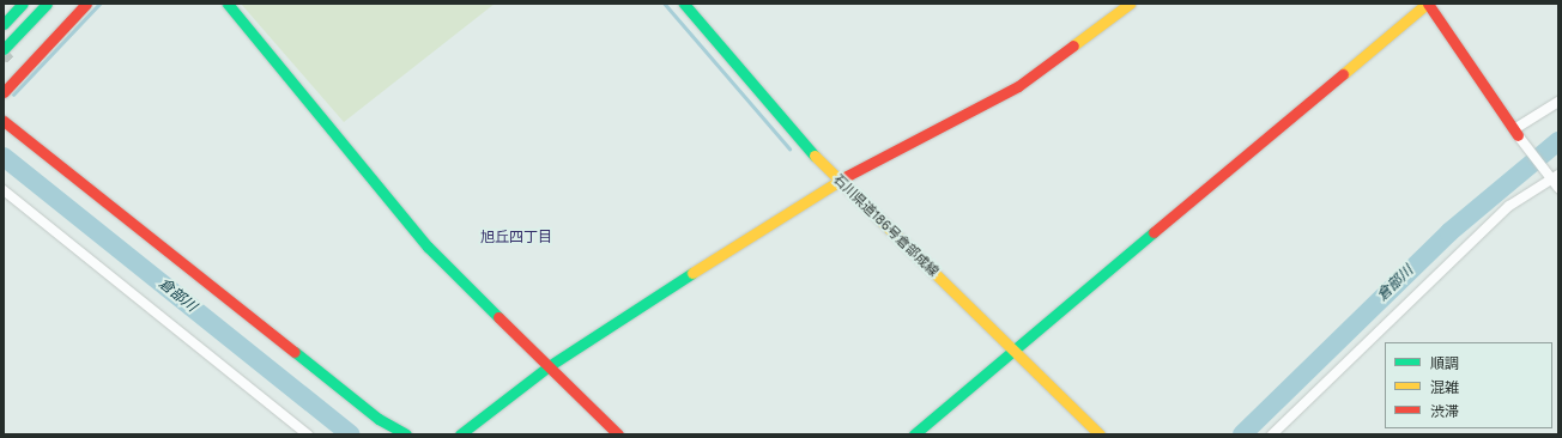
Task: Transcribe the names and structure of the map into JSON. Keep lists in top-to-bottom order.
{
  "streets": {
    "main road": ["石川県道186号倉部成線"]
  },
  "districts": ["旭丘四丁目"],
  "water": ["倉部川"],
  "legend": ["順調", "混雑", "渋滞"]
}
